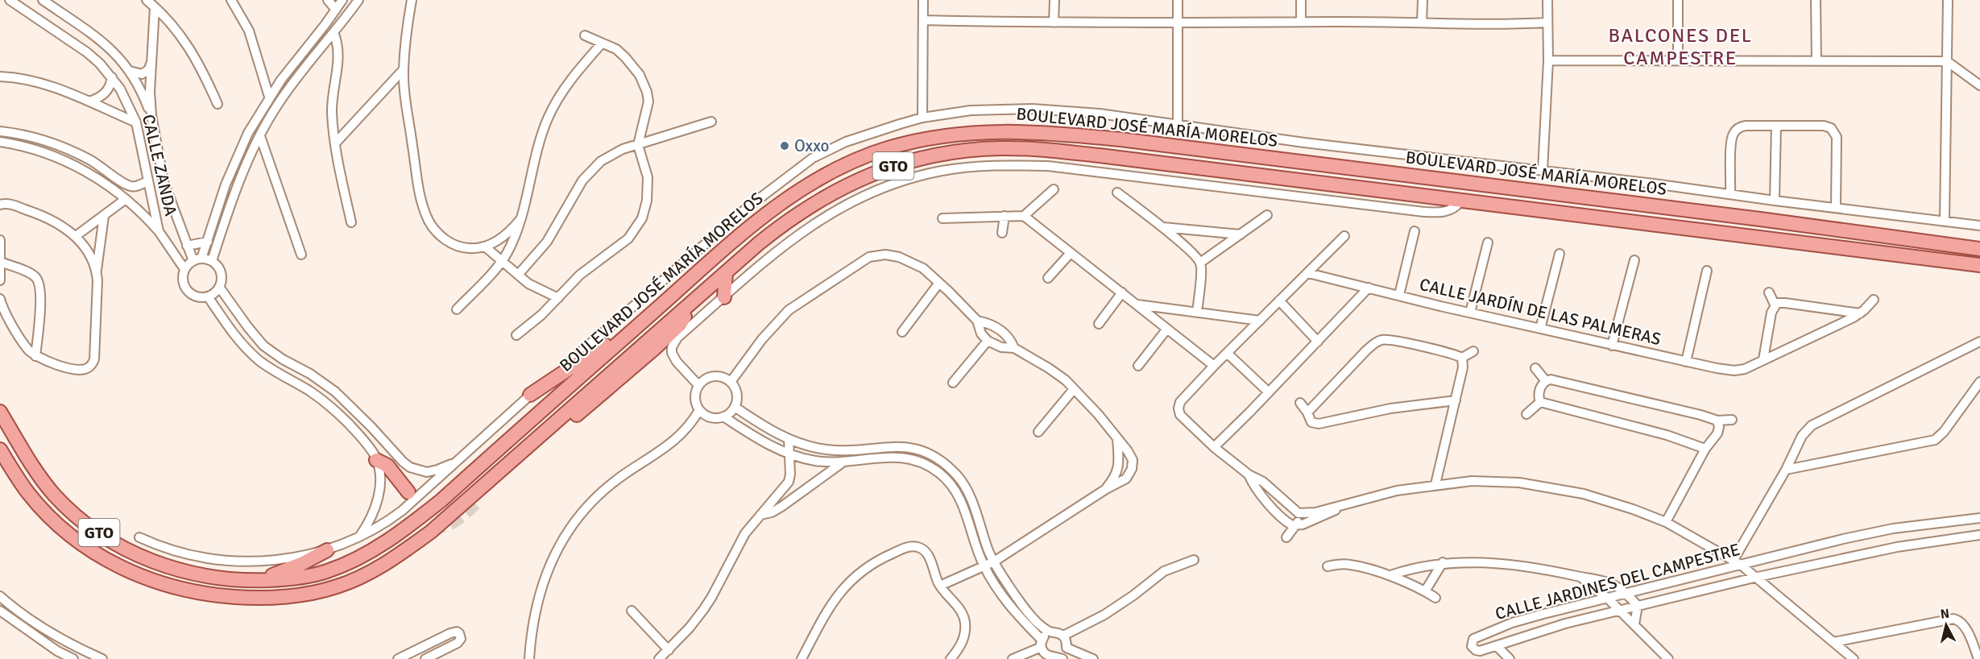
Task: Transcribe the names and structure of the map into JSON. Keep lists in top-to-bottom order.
{
  "streets": {
    "main road": ["BOULEVARD JOSÉ MARÍA MORELOS", "GTO"],
    "street": ["CALLE ZANDA", "CALLE JARDÍN DE LAS PALMERAS", "CALLE JARDINES DEL CAMPESTRE"]
  },
  "districts": ["BALCONES DEL CAMPESTRE"],
  "places": ["Oxxo"],
  "north": "top"
}
